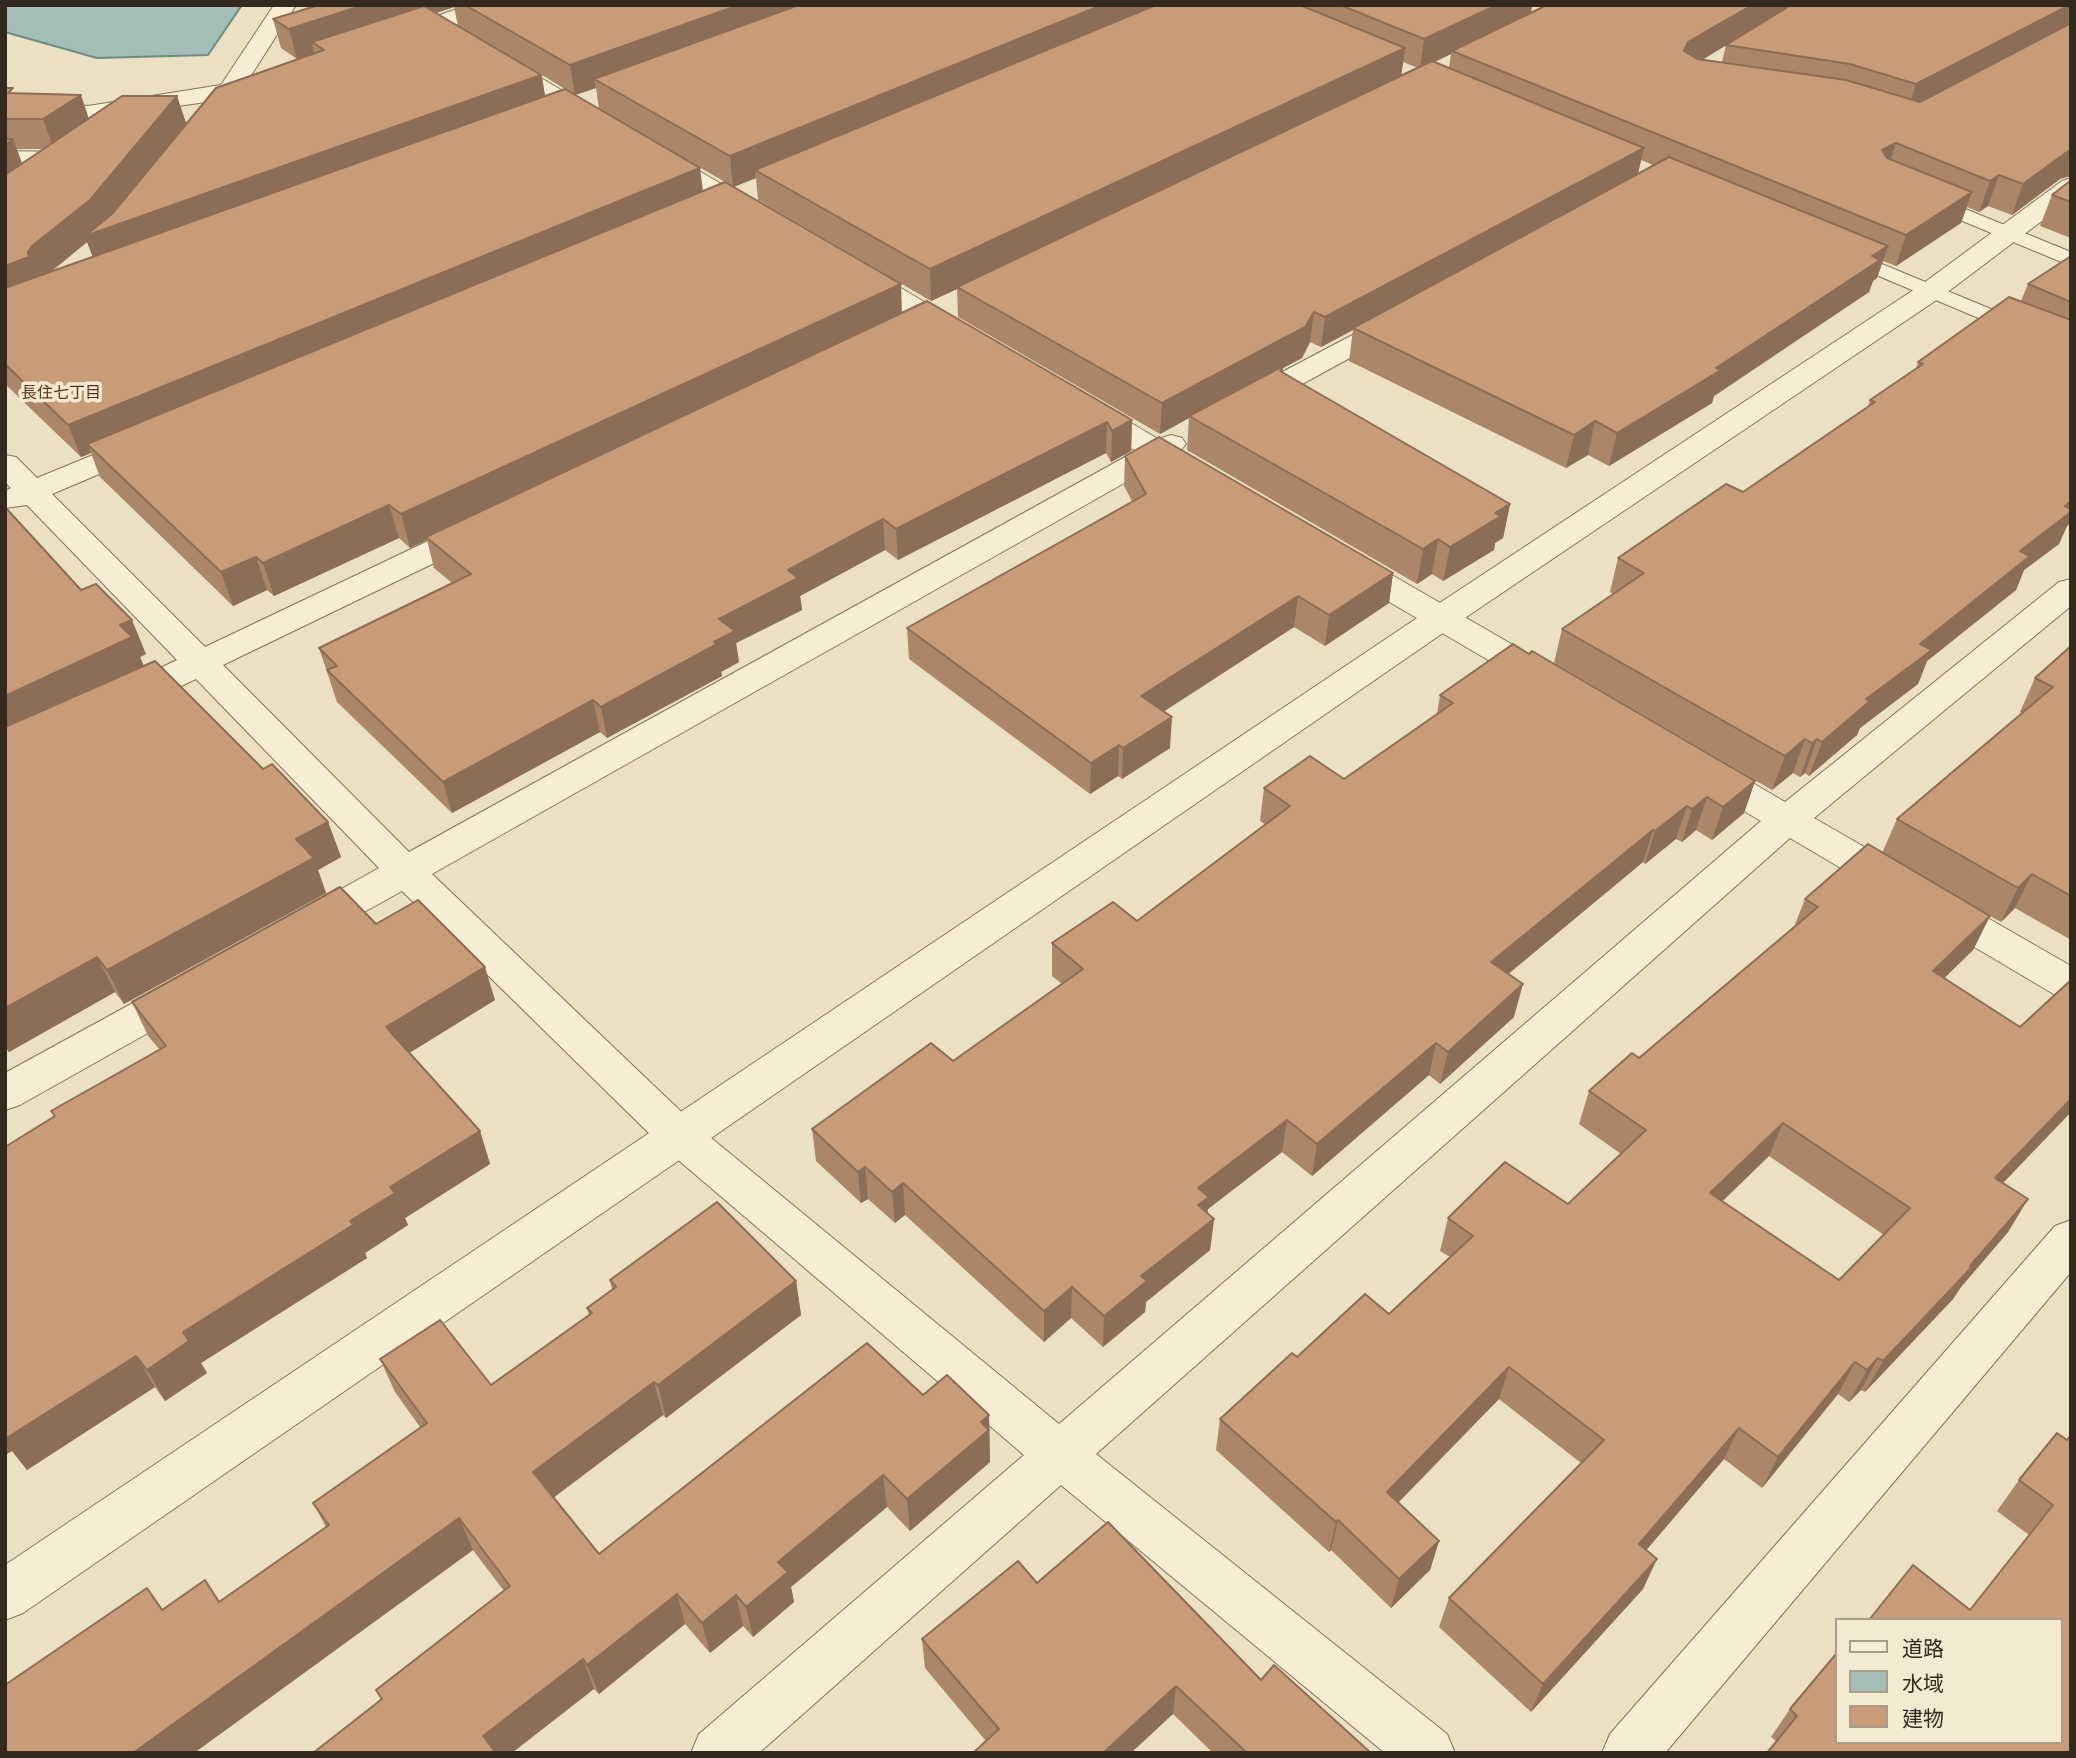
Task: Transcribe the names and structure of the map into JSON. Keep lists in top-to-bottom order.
{
  "districts": ["長住七丁目"],
  "legend": ["道路", "水域", "建物"]
}
